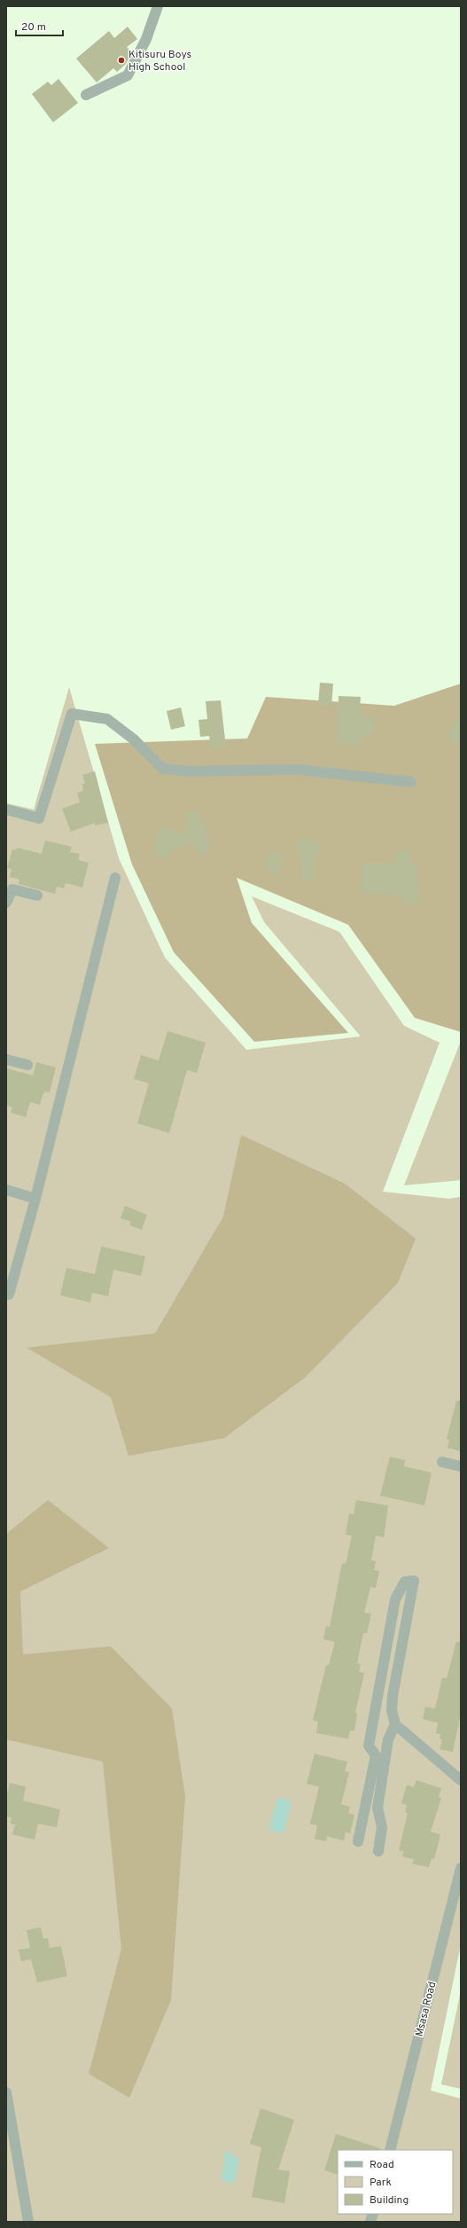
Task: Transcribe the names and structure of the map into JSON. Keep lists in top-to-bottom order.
{
  "streets": {
    "street": ["Msasa Road"]
  },
  "places": ["Kitisuru Boys High School"],
  "legend": ["Road", "Park", "Building"],
  "scale_bar": "20 m"
}
